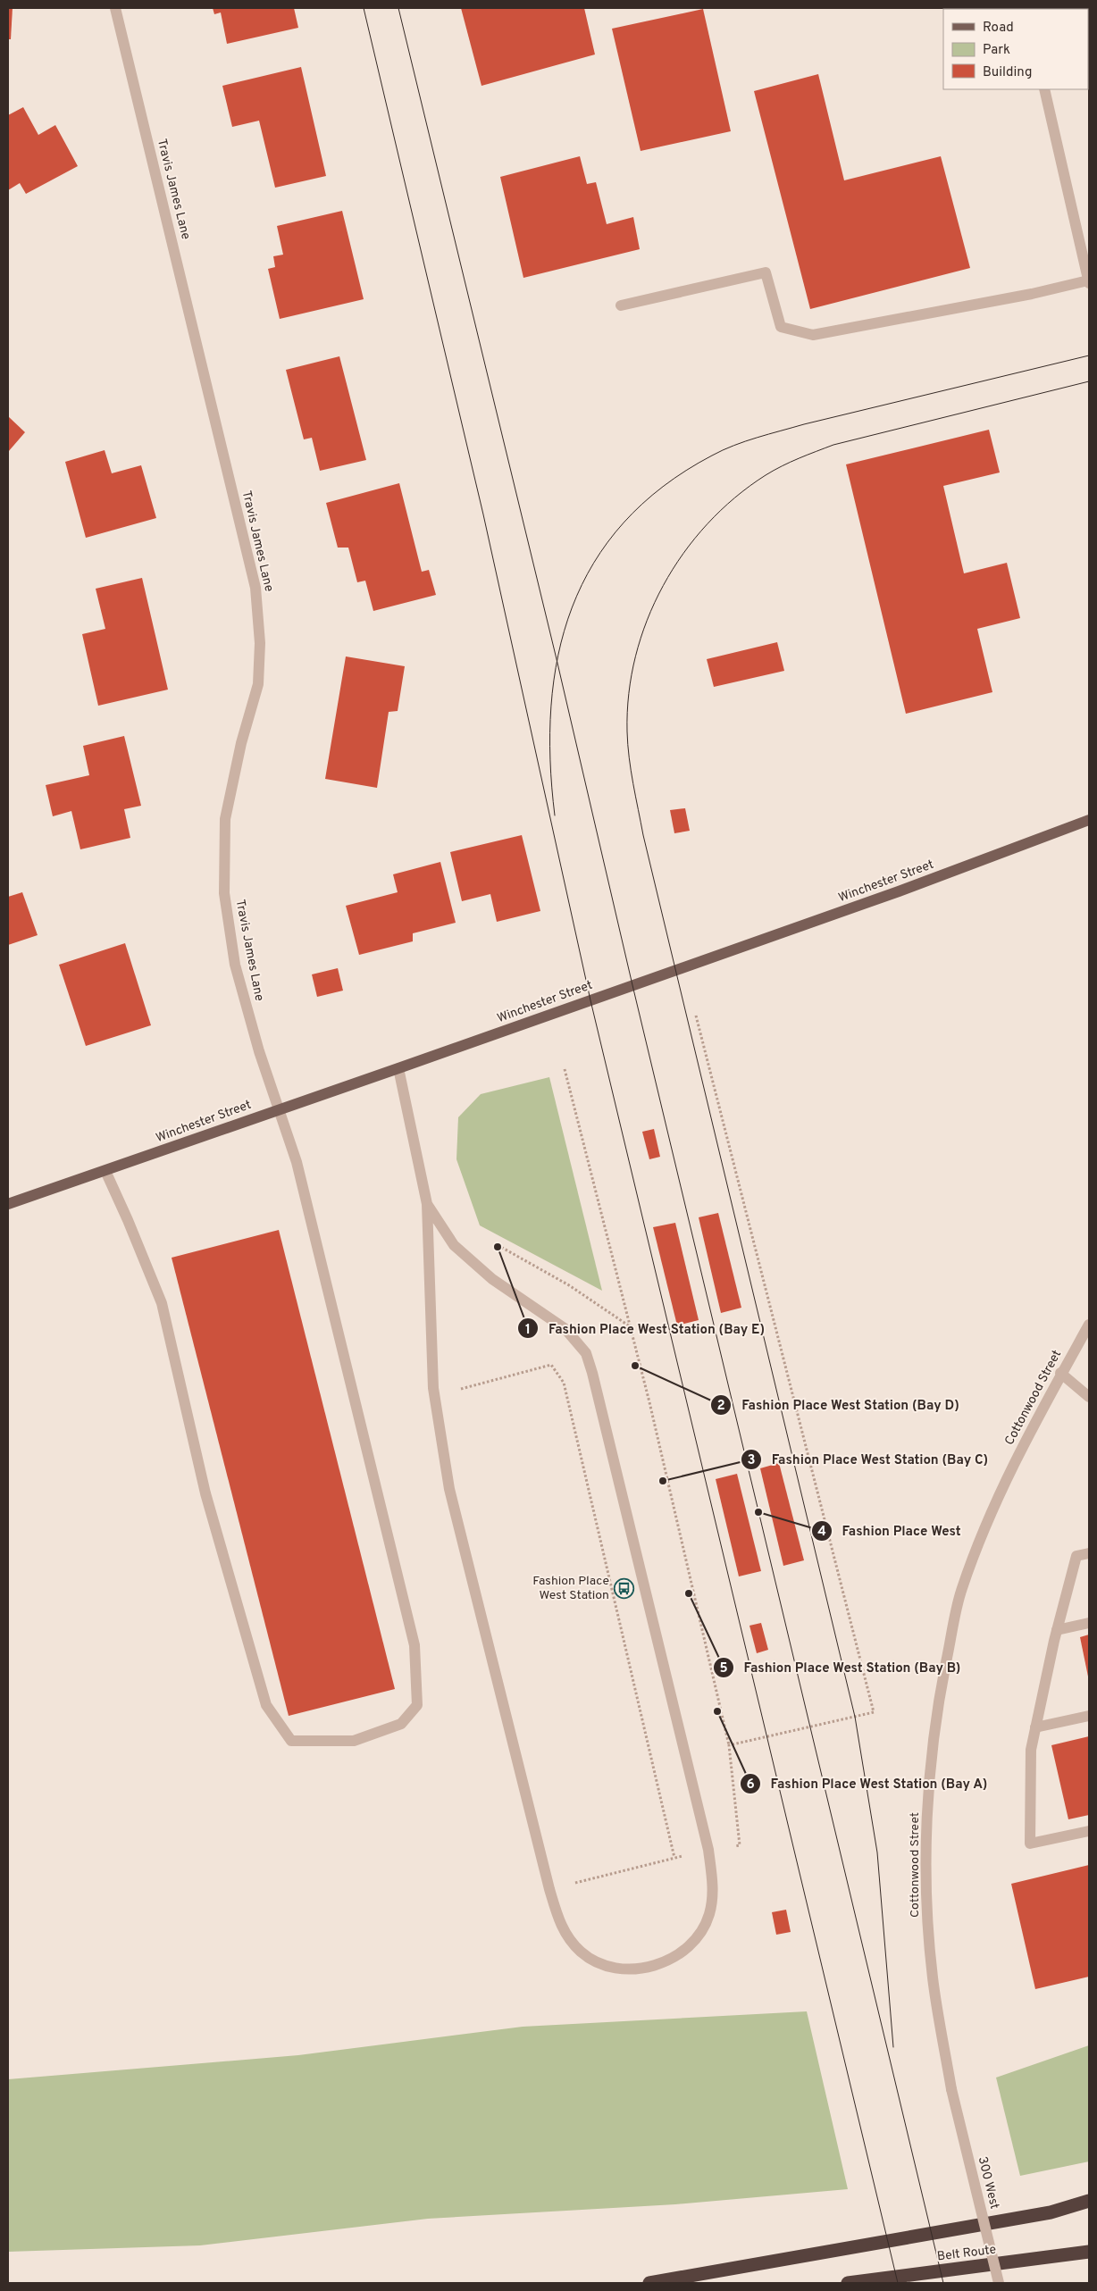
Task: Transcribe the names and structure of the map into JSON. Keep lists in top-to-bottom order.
{
  "streets": {
    "highway": ["Belt Route"],
    "main road": ["Winchester Street"],
    "street": ["Travis James Lane", "Cottonwood Street", "300 West"]
  },
  "crossings": [
    ["Travis James Lane", "Winchester Street"],
    ["Cottonwood Street", "300 West"]
  ],
  "places": {
    "other": [
      "Fashion Place West Station (Bay E)",
      "Fashion Place West Station (Bay D)",
      "Fashion Place West Station (Bay C)",
      "Fashion Place West",
      "Fashion Place West Station (Bay B)",
      "Fashion Place West Station (Bay A)"
    ],
    "bus stop": ["Fashion Place West Station"]
  },
  "legend": ["Road", "Park", "Building"]
}
